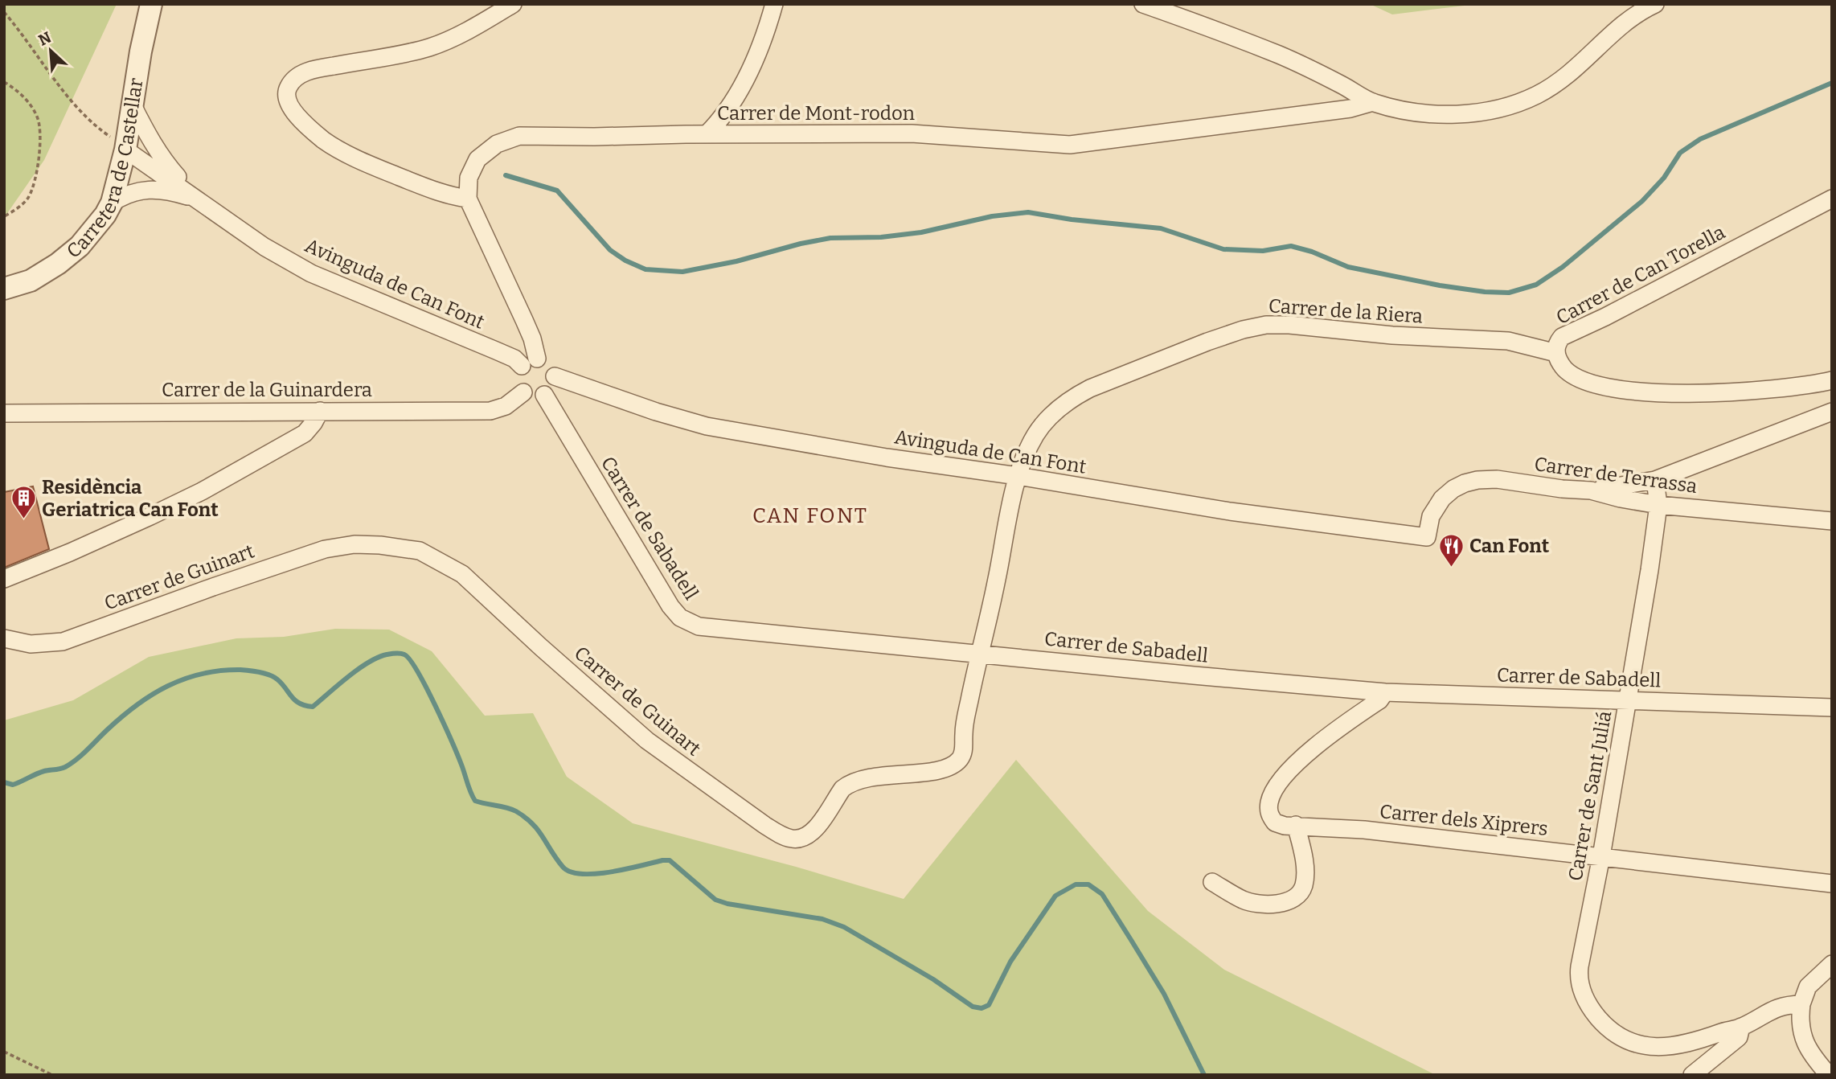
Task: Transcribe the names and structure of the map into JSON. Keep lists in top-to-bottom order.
{
  "streets": {
    "street": [
      "Carrer de Mont-rodon",
      "Carretera de Castellar",
      "Carrer de Can Torella",
      "Avinguda de Can Font",
      "Carrer de la Riera",
      "Carrer de la Guinardera",
      "Carrer de Terrassa",
      "Carrer de Sabadell",
      "Carrer de Guinart",
      "Carrer de Sant Juliá",
      "Carrer dels Xiprers"
    ]
  },
  "crossings": [
    ["Carretera de Castellar", "Avinguda de Can Font"],
    ["Carrer de Can Torella", "Carrer de la Riera"],
    ["Avinguda de Can Font", "Carrer de la Riera"],
    ["Avinguda de Can Font", "Carrer de la Guinardera"],
    ["Avinguda de Can Font", "Carrer de Terrassa"],
    ["Avinguda de Can Font", "Carrer de Sabadell"],
    ["Avinguda de Can Font", "Carrer de Guinart"],
    ["Carrer de la Riera", "Carrer de Guinart"],
    ["Carrer de la Guinardera", "Carrer de Sabadell"],
    ["Carrer de Terrassa", "Carrer de Sant Juliá"],
    ["Carrer de Sabadell", "Carrer de Guinart"],
    ["Carrer de Sabadell", "Carrer de Sant Juliá"],
    ["Carrer de Sabadell", "Carrer dels Xiprers"],
    ["Carrer de Sant Juliá", "Carrer dels Xiprers"]
  ],
  "districts": ["CAN FONT"],
  "places": {
    "building": ["Residència Geriatrica Can Font"],
    "restaurant": ["Can Font"]
  },
  "north": "top left"
}
